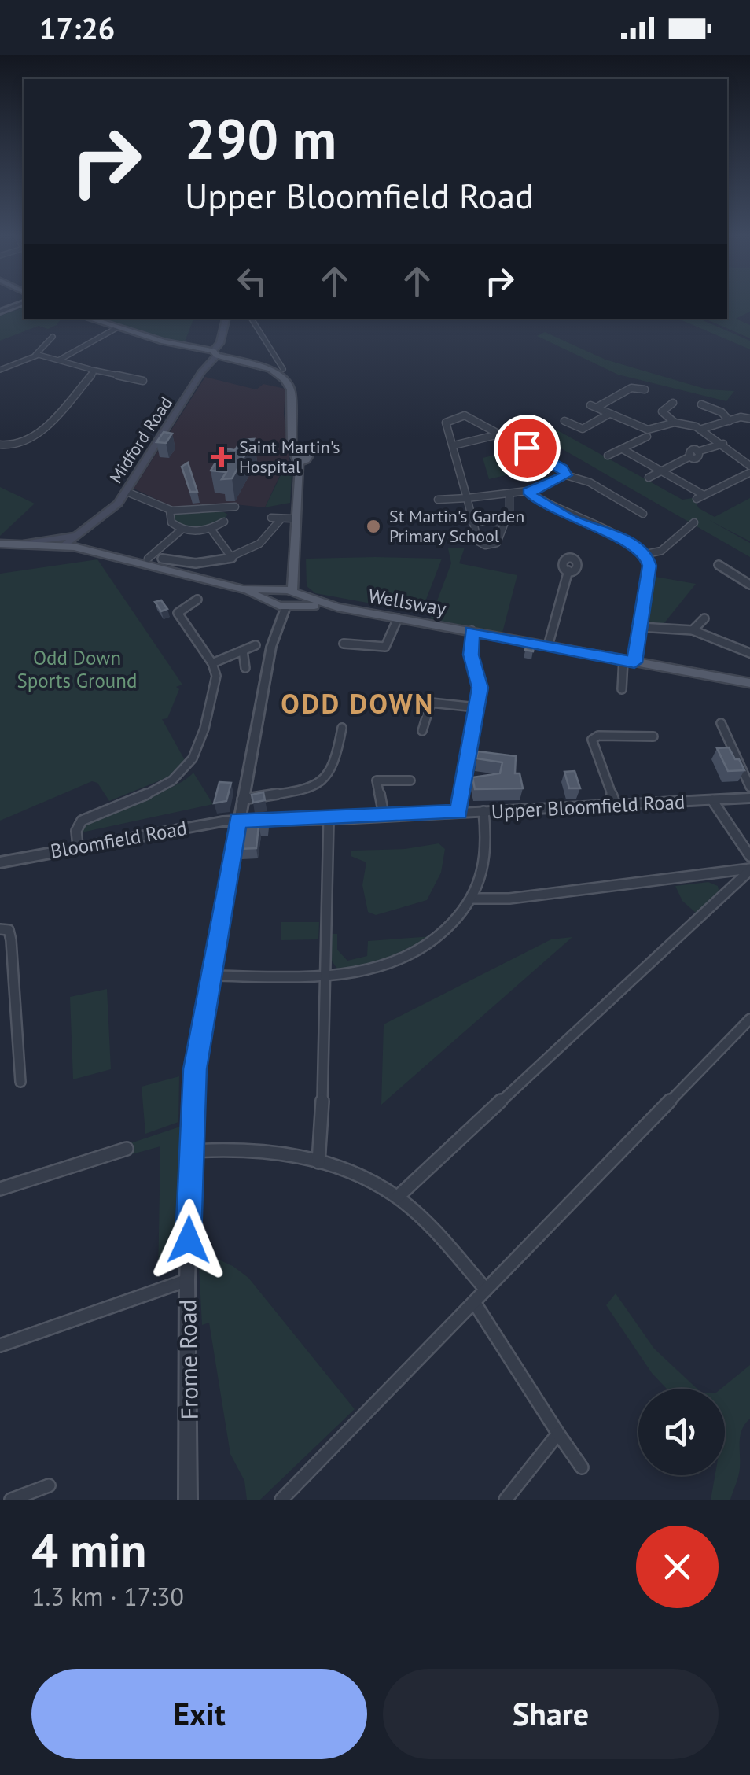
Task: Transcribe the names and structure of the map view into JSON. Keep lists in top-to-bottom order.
{
  "streets": {
    "main road": ["Midford Road", "Wellsway"],
    "street": ["Upper Bloomfield Road", "Bloomfield Road", "Frome Road"]
  },
  "crossings": [
    ["Midford Road", "Wellsway"],
    ["Wellsway", "Frome Road"],
    ["Upper Bloomfield Road", "Bloomfield Road"],
    ["Upper Bloomfield Road", "Frome Road"],
    ["Bloomfield Road", "Frome Road"]
  ],
  "districts": ["ODD DOWN"],
  "parks": ["Odd Down Sports Ground"],
  "places": {
    "health": ["Saint Martin's Hospital"],
    "other": ["St Martin's Garden Primary School"]
  },
  "page": {
    "status": "17:26",
    "turn": ["290 m", "Upper Bloomfield Road"],
    "heading": ["4 min", "1.3 km · 17:30"],
    "buttons": ["Exit", "Share"]
  }
}
